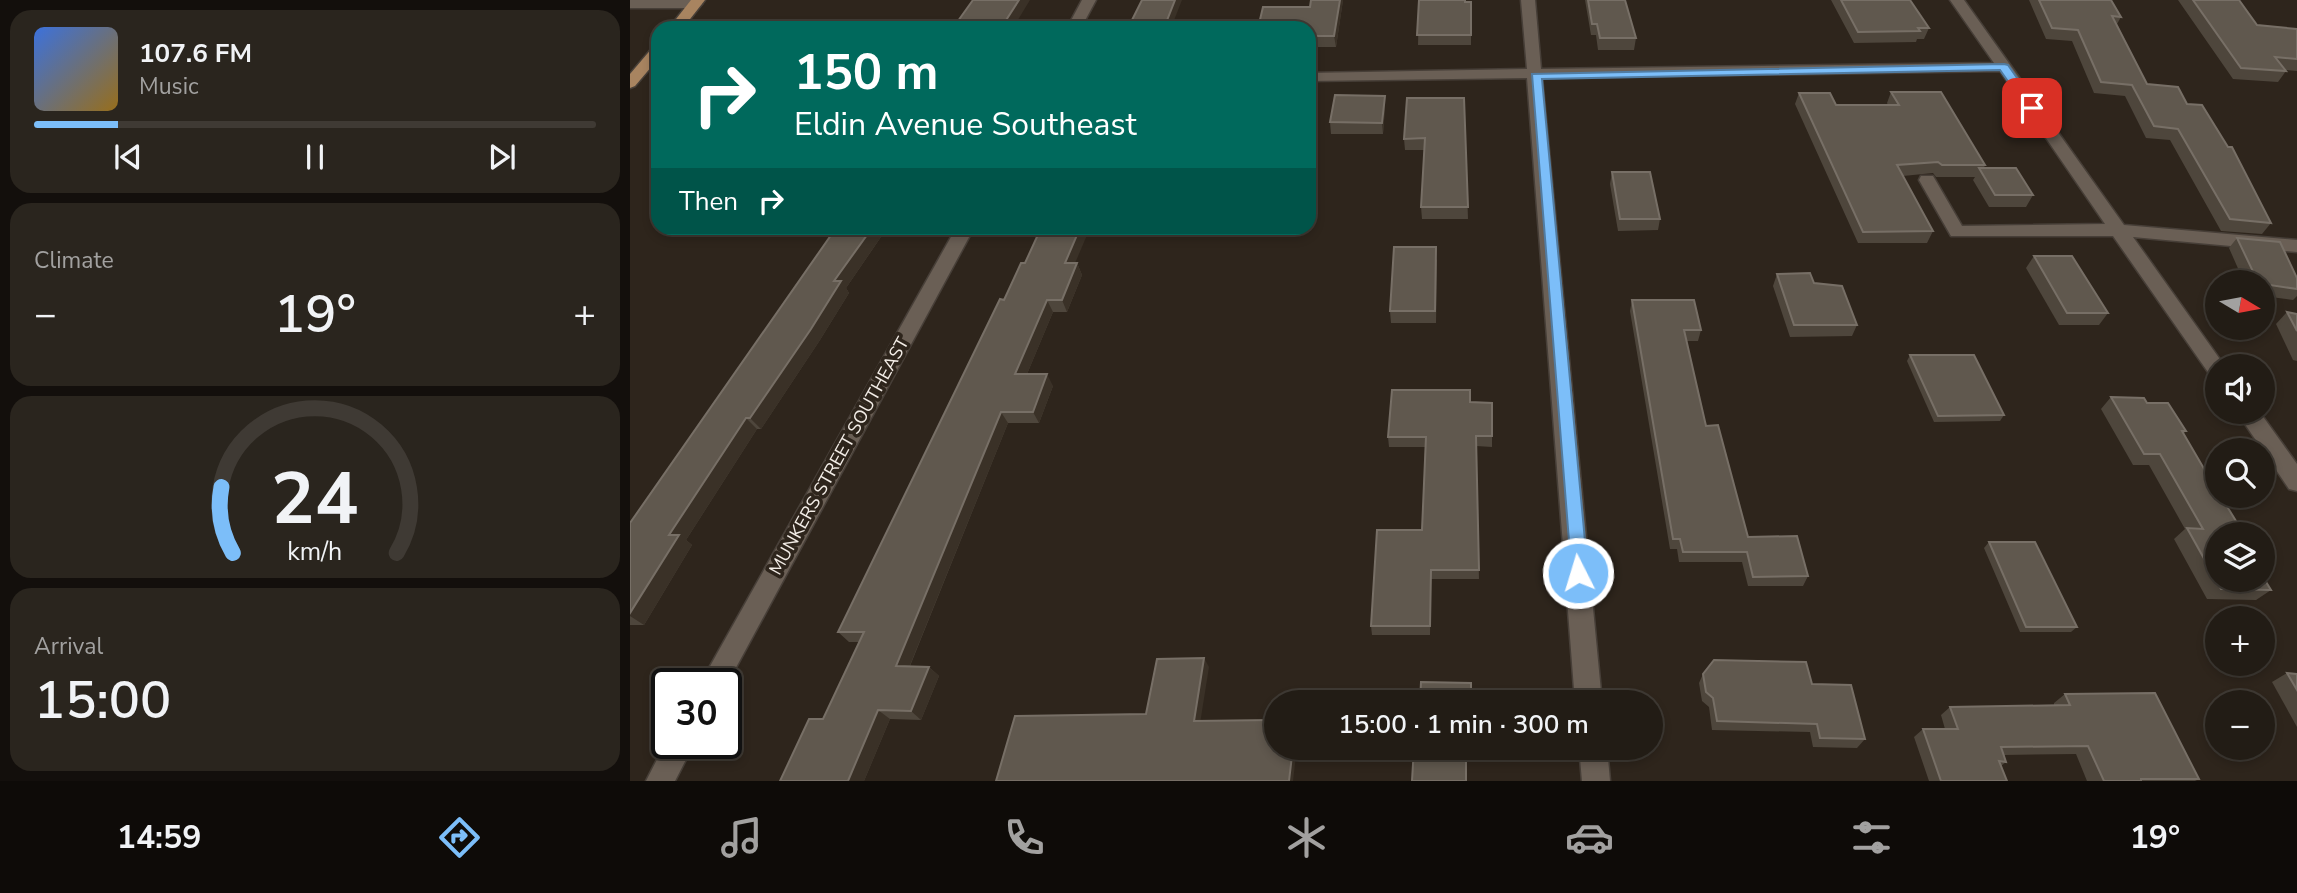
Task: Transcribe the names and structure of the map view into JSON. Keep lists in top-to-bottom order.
{
  "streets": {
    "street": ["MUNKERS STREET SOUTHEAST"]
  },
  "north": "right",
  "page": {
    "turn": ["150 m", "Eldin Avenue Southeast"],
    "song": ["107.6 FM", "Music"],
    "then": "Then",
    "tile": [
      "Climate",
      ["Arrival", "15:00"]
    ],
    "map_buttons": ["+", "−"],
    "heat": ["−", "19°", "+"],
    "limit": "30",
    "trip": "15:00 · 1 min · 300 m",
    "tabs": ["14:59", "19°"],
    "gauge": ["24", "km/h"]
  }
}
